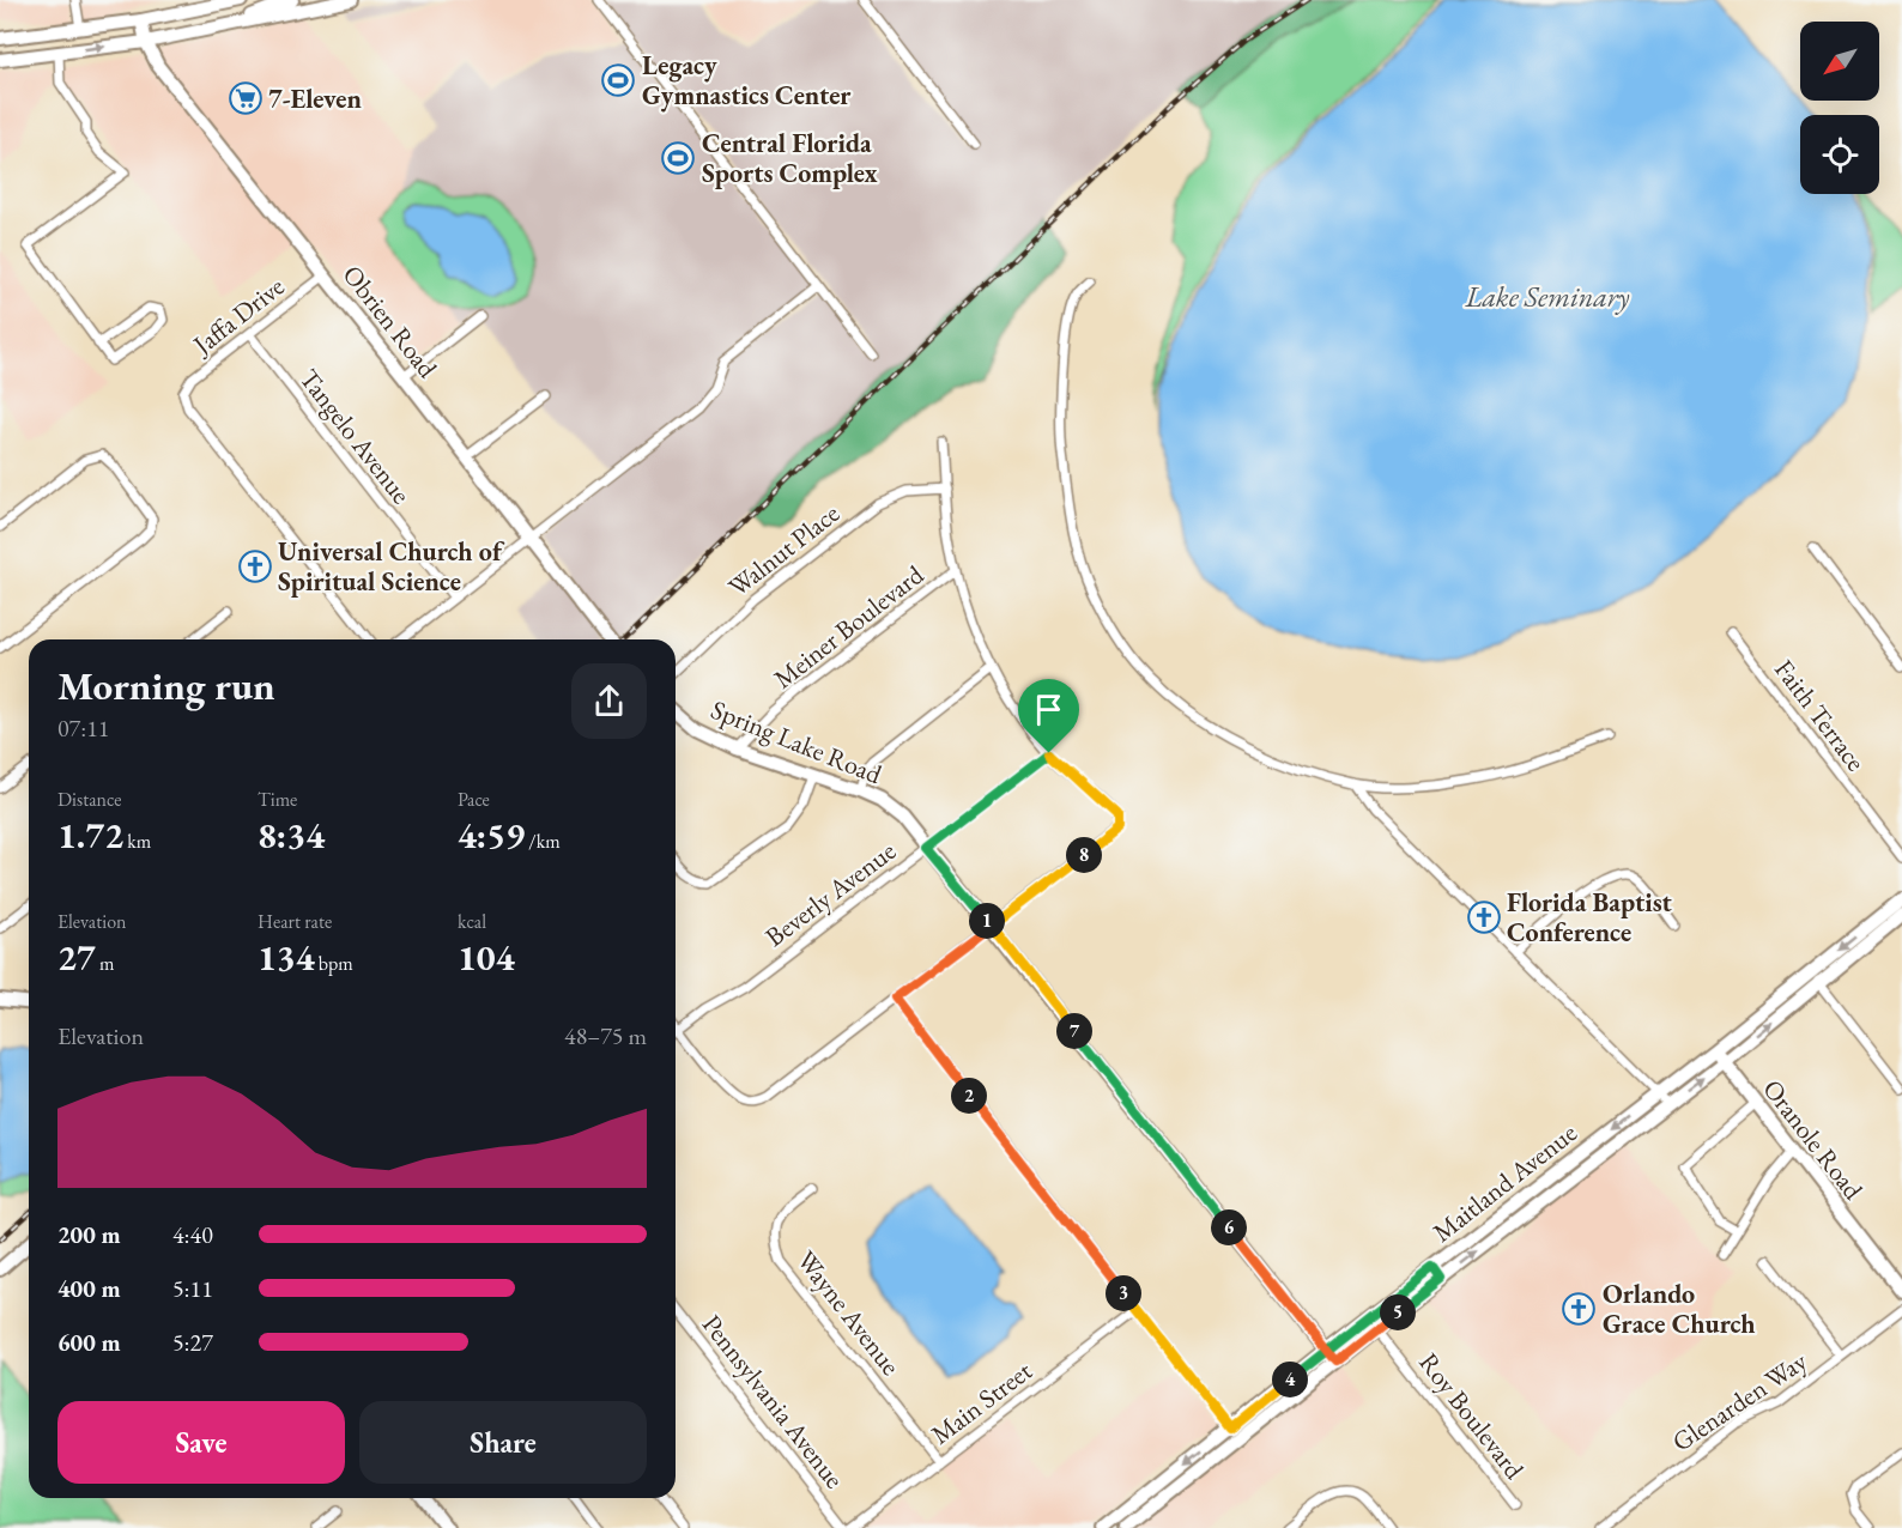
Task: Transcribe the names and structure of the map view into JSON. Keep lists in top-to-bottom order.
{
  "streets": {
    "main road": [
      "Obrien Road",
      "Spring Lake Road",
      "Oranole Road",
      "Maitland Avenue"
    ],
    "street": [
      "Jaffa Drive",
      "Tangelo Avenue",
      "Walnut Place",
      "Meiner Boulevard",
      "Faith Terrace",
      "Beverly Avenue",
      "Wayne Avenue",
      "Pennsylvania Avenue",
      "Glenarden Way",
      "Main Street",
      "Roy Boulevard"
    ]
  },
  "crossings": [
    ["Jaffa Drive", "Obrien Road"],
    ["Jaffa Drive", "Tangelo Avenue"],
    ["Meiner Boulevard", "Spring Lake Road"],
    ["Spring Lake Road", "Beverly Avenue"],
    ["Spring Lake Road", "Maitland Avenue"],
    ["Oranole Road", "Maitland Avenue"],
    ["Maitland Avenue", "Roy Boulevard"],
    ["Wayne Avenue", "Main Street"]
  ],
  "water": ["Lake Seminary"],
  "places": {
    "sports": ["Legacy Gymnastics Center", "Central Florida Sports Complex"],
    "supermarket": ["7-Eleven"],
    "church": ["Universal Church of Spiritual Science", "Florida Baptist Conference", "Orlando Grace Church"]
  },
  "north": "bottom left",
  "page": {
    "heading": ["Morning run", "07:11"],
    "stats": [
      ["Distance", "1.72 km"],
      ["Time", "8:34"],
      ["Pace", "4:59 /km"],
      ["Elevation", "27 m"],
      ["Heart rate", "134 bpm"],
      ["kcal", "104"]
    ],
    "pins": [
      "8",
      "1",
      "7",
      "2",
      "6",
      "3",
      "5",
      "4"
    ],
    "chart": ["Elevation", "48–75 m"],
    "list": [
      {
        "name": "200 m",
        "note": "4:40"
      },
      {
        "name": "400 m",
        "note": "5:11"
      },
      {
        "name": "600 m",
        "note": "5:27"
      }
    ],
    "buttons": ["Save", "Share"]
  }
}
